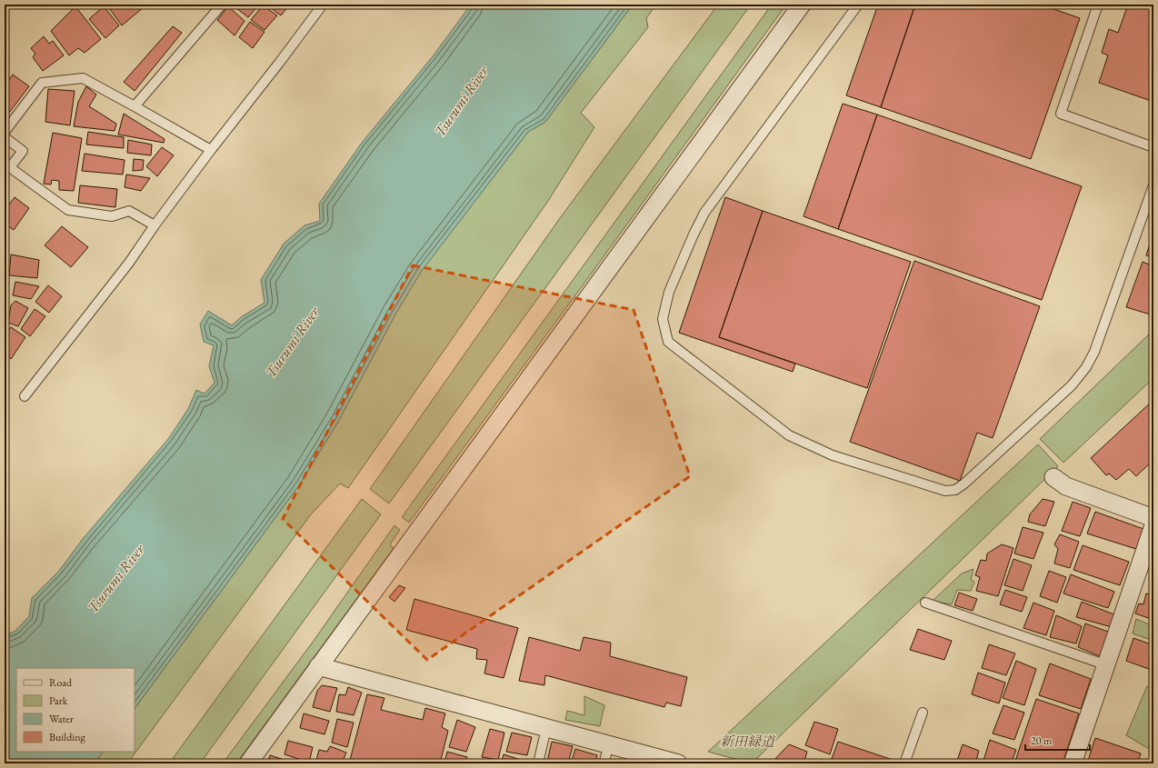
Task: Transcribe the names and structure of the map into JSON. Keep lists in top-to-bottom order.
{
  "water": ["Tsurumi River"],
  "parks": ["新田緑道"],
  "legend": [
    "Road",
    "Park",
    "Water",
    "Building"
  ],
  "scale_bar": "20 m"
}
